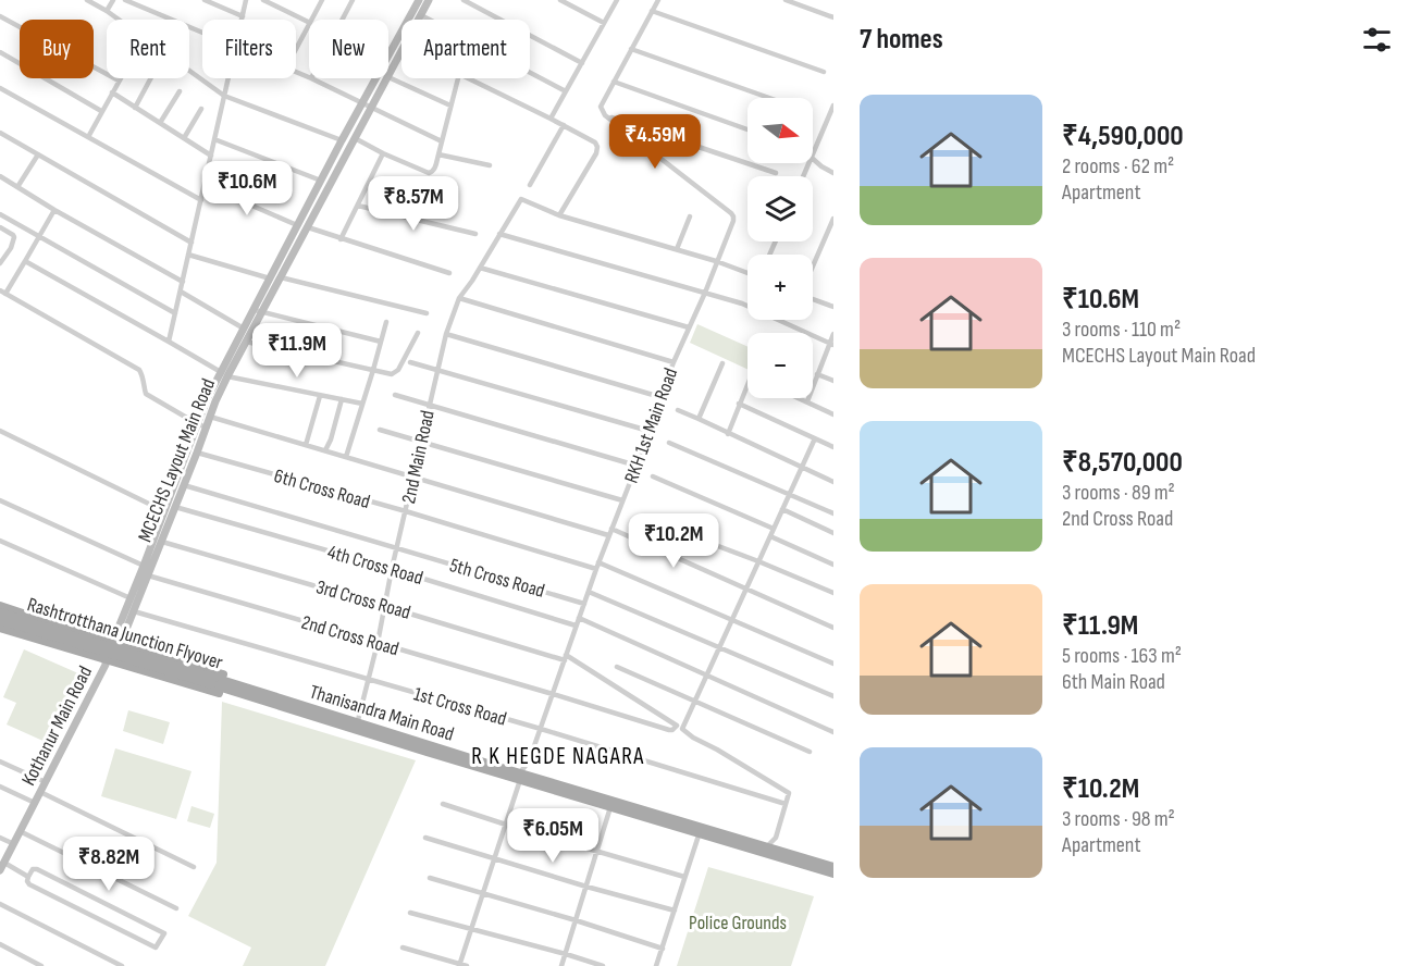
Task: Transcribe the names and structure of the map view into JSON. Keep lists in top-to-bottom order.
{
  "streets": {
    "main road": [
      "MCECHS Layout Main Road",
      "Rashtrotthana Junction Flyover",
      "Thanisandra Main Road",
      "Kothanur Main Road"
    ],
    "street": [
      "RKH 1st Main Road",
      "2nd Main Road",
      "6th Cross Road",
      "4th Cross Road",
      "5th Cross Road",
      "3rd Cross Road",
      "2nd Cross Road",
      "1st Cross Road"
    ]
  },
  "crossings": [
    ["RKH 1st Main Road", "6th Cross Road"],
    ["RKH 1st Main Road", "4th Cross Road"],
    ["RKH 1st Main Road", "5th Cross Road"],
    ["RKH 1st Main Road", "3rd Cross Road"],
    ["RKH 1st Main Road", "2nd Cross Road"],
    ["RKH 1st Main Road", "1st Cross Road"],
    ["RKH 1st Main Road", "Thanisandra Main Road"],
    ["2nd Main Road", "6th Cross Road"],
    ["2nd Main Road", "4th Cross Road"],
    ["2nd Main Road", "5th Cross Road"],
    ["2nd Main Road", "3rd Cross Road"],
    ["2nd Main Road", "2nd Cross Road"],
    ["2nd Main Road", "1st Cross Road"],
    ["2nd Main Road", "Thanisandra Main Road"],
    ["MCECHS Layout Main Road", "6th Cross Road"],
    ["MCECHS Layout Main Road", "4th Cross Road"],
    ["MCECHS Layout Main Road", "5th Cross Road"],
    ["MCECHS Layout Main Road", "3rd Cross Road"],
    ["MCECHS Layout Main Road", "2nd Cross Road"],
    ["MCECHS Layout Main Road", "1st Cross Road"],
    ["MCECHS Layout Main Road", "Thanisandra Main Road"],
    ["MCECHS Layout Main Road", "Kothanur Main Road"],
    ["3rd Cross Road", "2nd Cross Road"],
    ["3rd Cross Road", "1st Cross Road"],
    ["Rashtrotthana Junction Flyover", "Thanisandra Main Road"],
    ["Thanisandra Main Road", "Kothanur Main Road"]
  ],
  "districts": ["R K HEGDE NAGARA"],
  "parks": ["Police Grounds"],
  "north": "right",
  "page": {
    "heading": "7 homes",
    "chip": [
      "Buy",
      "Rent",
      "Filters",
      "New",
      "Apartment"
    ],
    "list": [
      {
        "name": "₹4,590,000",
        "note": "2 rooms · 62 m² · Apartment"
      },
      {
        "name": "₹10.6M",
        "note": "3 rooms · 110 m² · MCECHS Layout Main Road"
      },
      {
        "name": "₹8,570,000",
        "note": "3 rooms · 89 m² · 2nd Cross Road"
      },
      {
        "name": "₹11.9M",
        "note": "5 rooms · 163 m² · 6th Main Road"
      },
      {
        "name": "₹10.2M",
        "note": "3 rooms · 98 m² · Apartment"
      }
    ],
    "map_buttons": ["+", "−"],
    "price": [
      "₹4.59M",
      "₹10.6M",
      "₹8.57M",
      "₹11.9M",
      "₹10.2M",
      "₹6.05M",
      "₹8.82M"
    ]
  }
}
